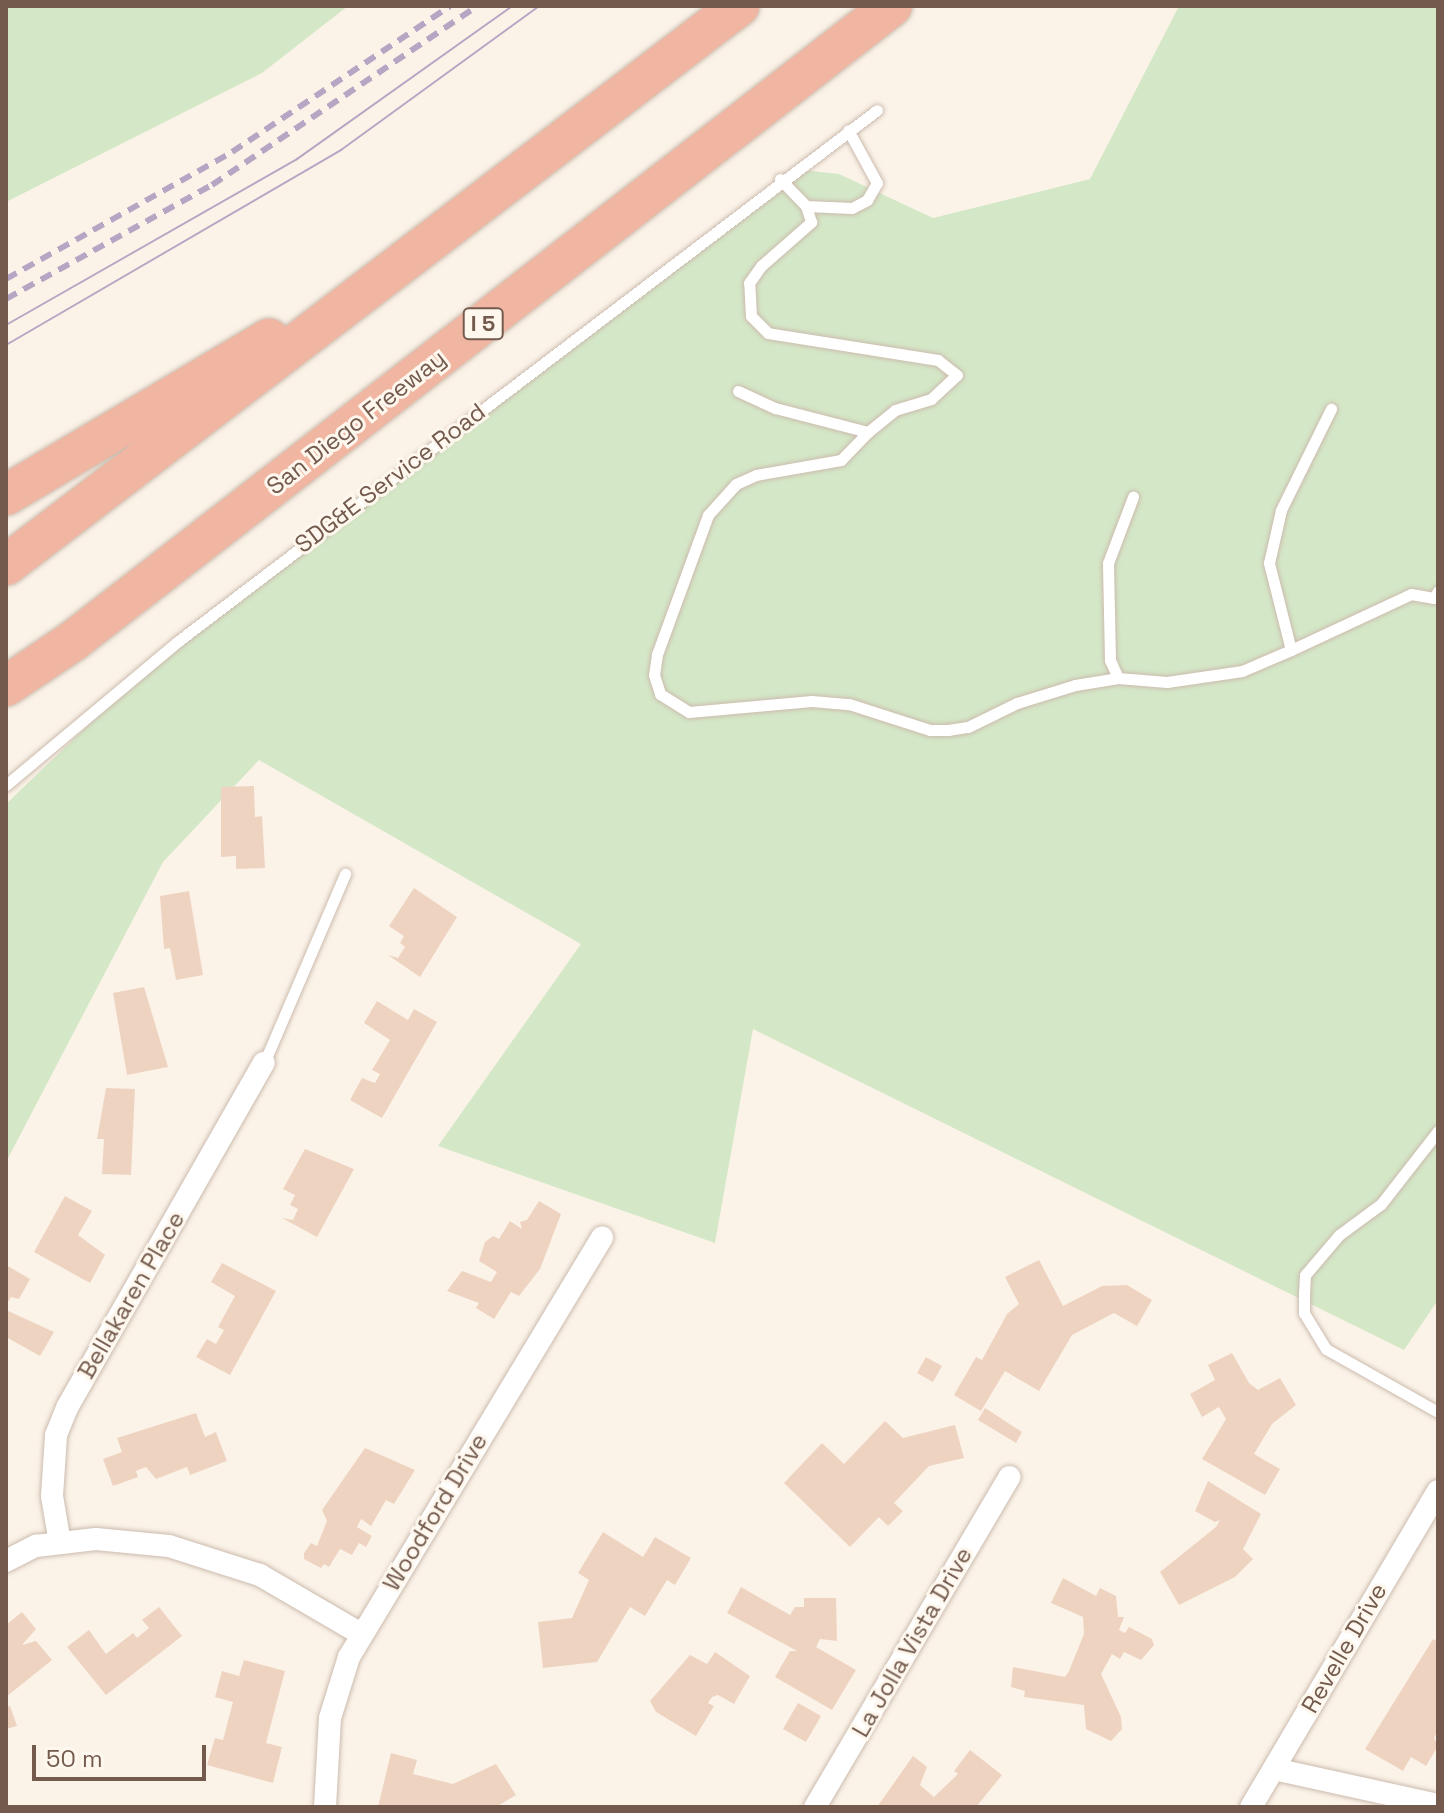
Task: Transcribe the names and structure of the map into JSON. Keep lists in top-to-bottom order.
{
  "streets": {
    "highway": ["I 5", "San Diego Freeway"],
    "street": [
      "Bellakaren Place",
      "Woodford Drive",
      "La Jolla Vista Drive",
      "Revelle Drive"
    ],
    "lane": ["SDG&E Service Road"]
  },
  "scale_bar": "50 m"
}
